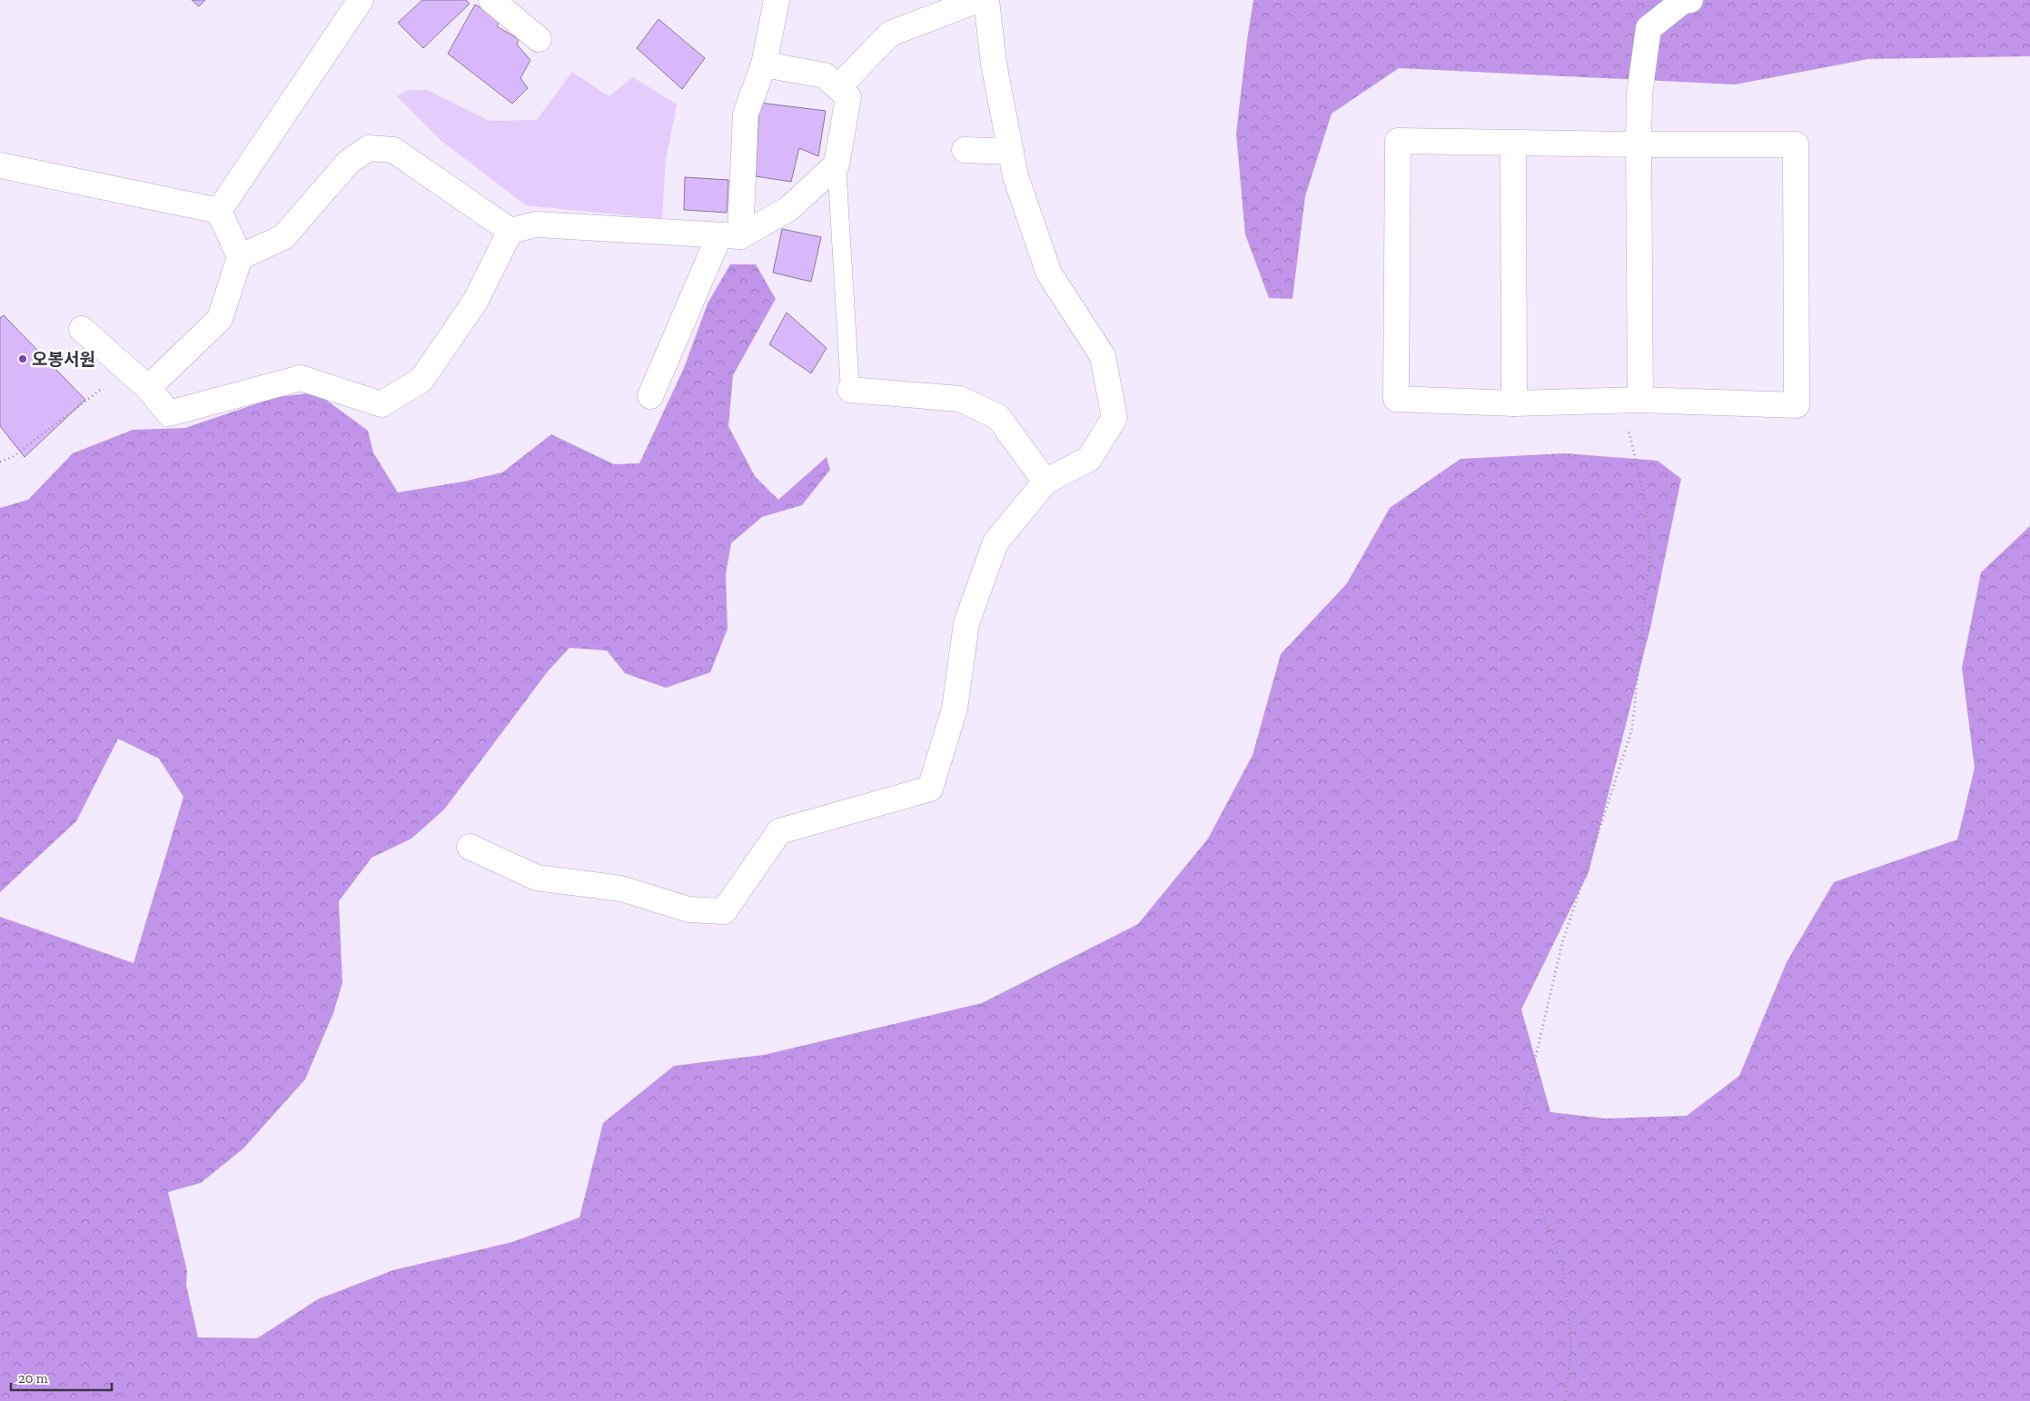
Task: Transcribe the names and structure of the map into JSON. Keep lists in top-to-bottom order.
{
  "places": ["오봉서원"],
  "scale_bar": "20 m"
}
